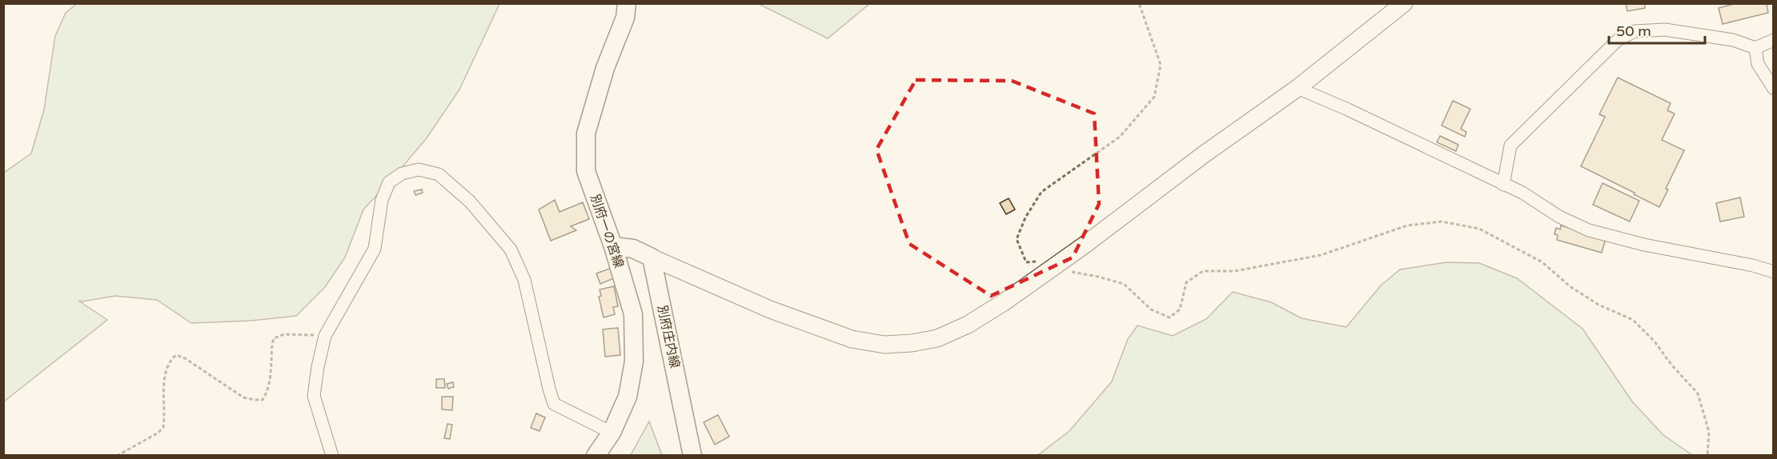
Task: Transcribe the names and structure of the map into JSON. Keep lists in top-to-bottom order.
{
  "streets": {
    "main road": ["別府一の宮線", "別府庄内線"]
  },
  "scale_bar": "50 m"
}
